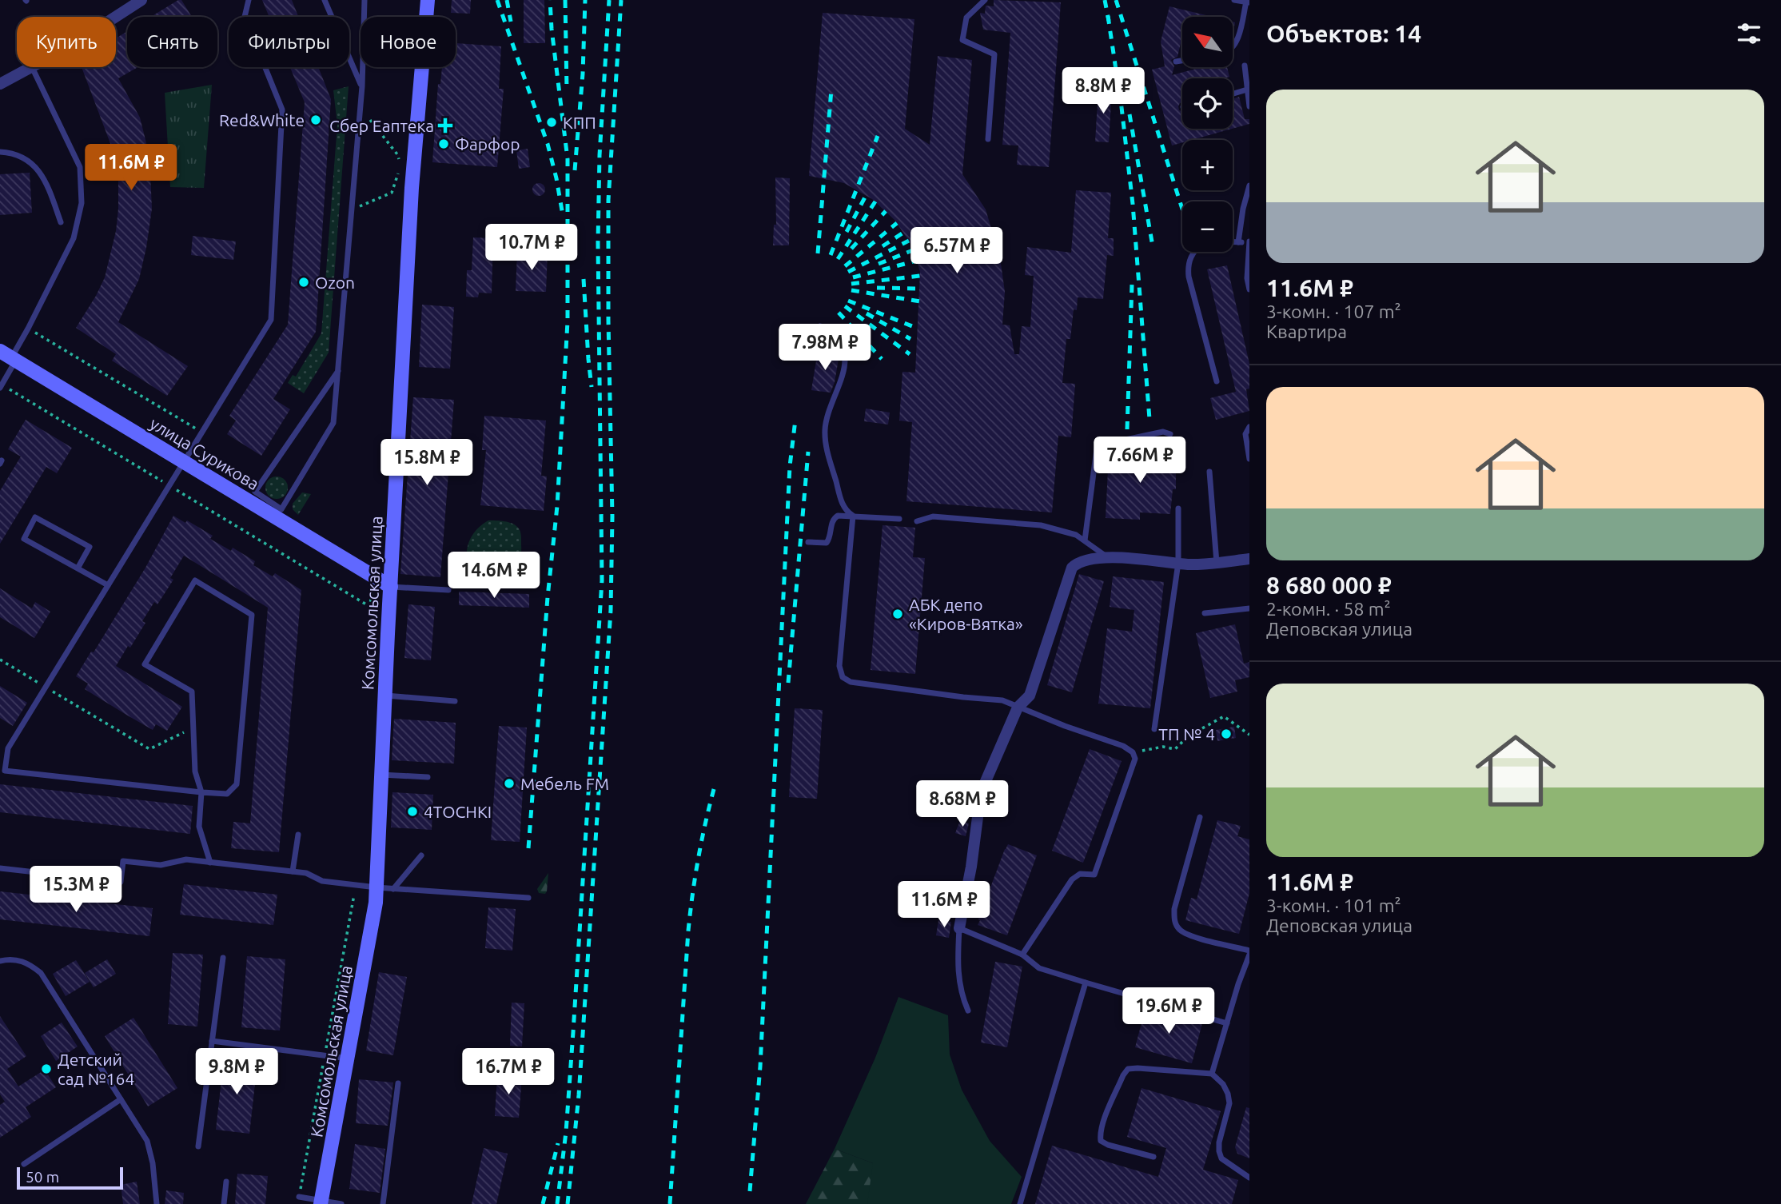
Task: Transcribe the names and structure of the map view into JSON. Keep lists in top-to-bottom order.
{
  "streets": {
    "main road": ["улица Сурикова", "Комсомольская улица"]
  },
  "crossings": [
    ["улица Сурикова", "Комсомольская улица"]
  ],
  "places": {
    "other": [
      "Red&White",
      "КПП",
      "Фарфор",
      "Ozon",
      "АБК депо «Киров-Вятка»",
      "ТП № 4",
      "Мебель FM",
      "4TOCHKI",
      "Детский сад №164"
    ],
    "health": ["Сбер Еаптека"]
  },
  "scale_bar": "50 m",
  "north": "top left",
  "page": {
    "heading": "Объектов: 14",
    "map_buttons": ["+", "−"],
    "chip": [
      "Купить",
      "Снять",
      "Фильтры",
      "Новое"
    ],
    "price": [
      "8.8M ₽",
      "11.6M ₽",
      "10.7M ₽",
      "6.57M ₽",
      "7.98M ₽",
      "7.66M ₽",
      "15.8M ₽",
      "14.6M ₽",
      "8.68M ₽",
      "15.3M ₽",
      "11.6M ₽",
      "19.6M ₽",
      "9.8M ₽",
      "16.7M ₽"
    ],
    "list": [
      {
        "name": "11.6M ₽",
        "note": "3-комн. · 107 m² · Квартира"
      },
      {
        "name": "8 680 000 ₽",
        "note": "2-комн. · 58 m² · Деповская улица"
      },
      {
        "name": "11.6M ₽",
        "note": "3-комн. · 101 m² · Деповская улица"
      }
    ],
    "scale": "50 m"
  }
}
